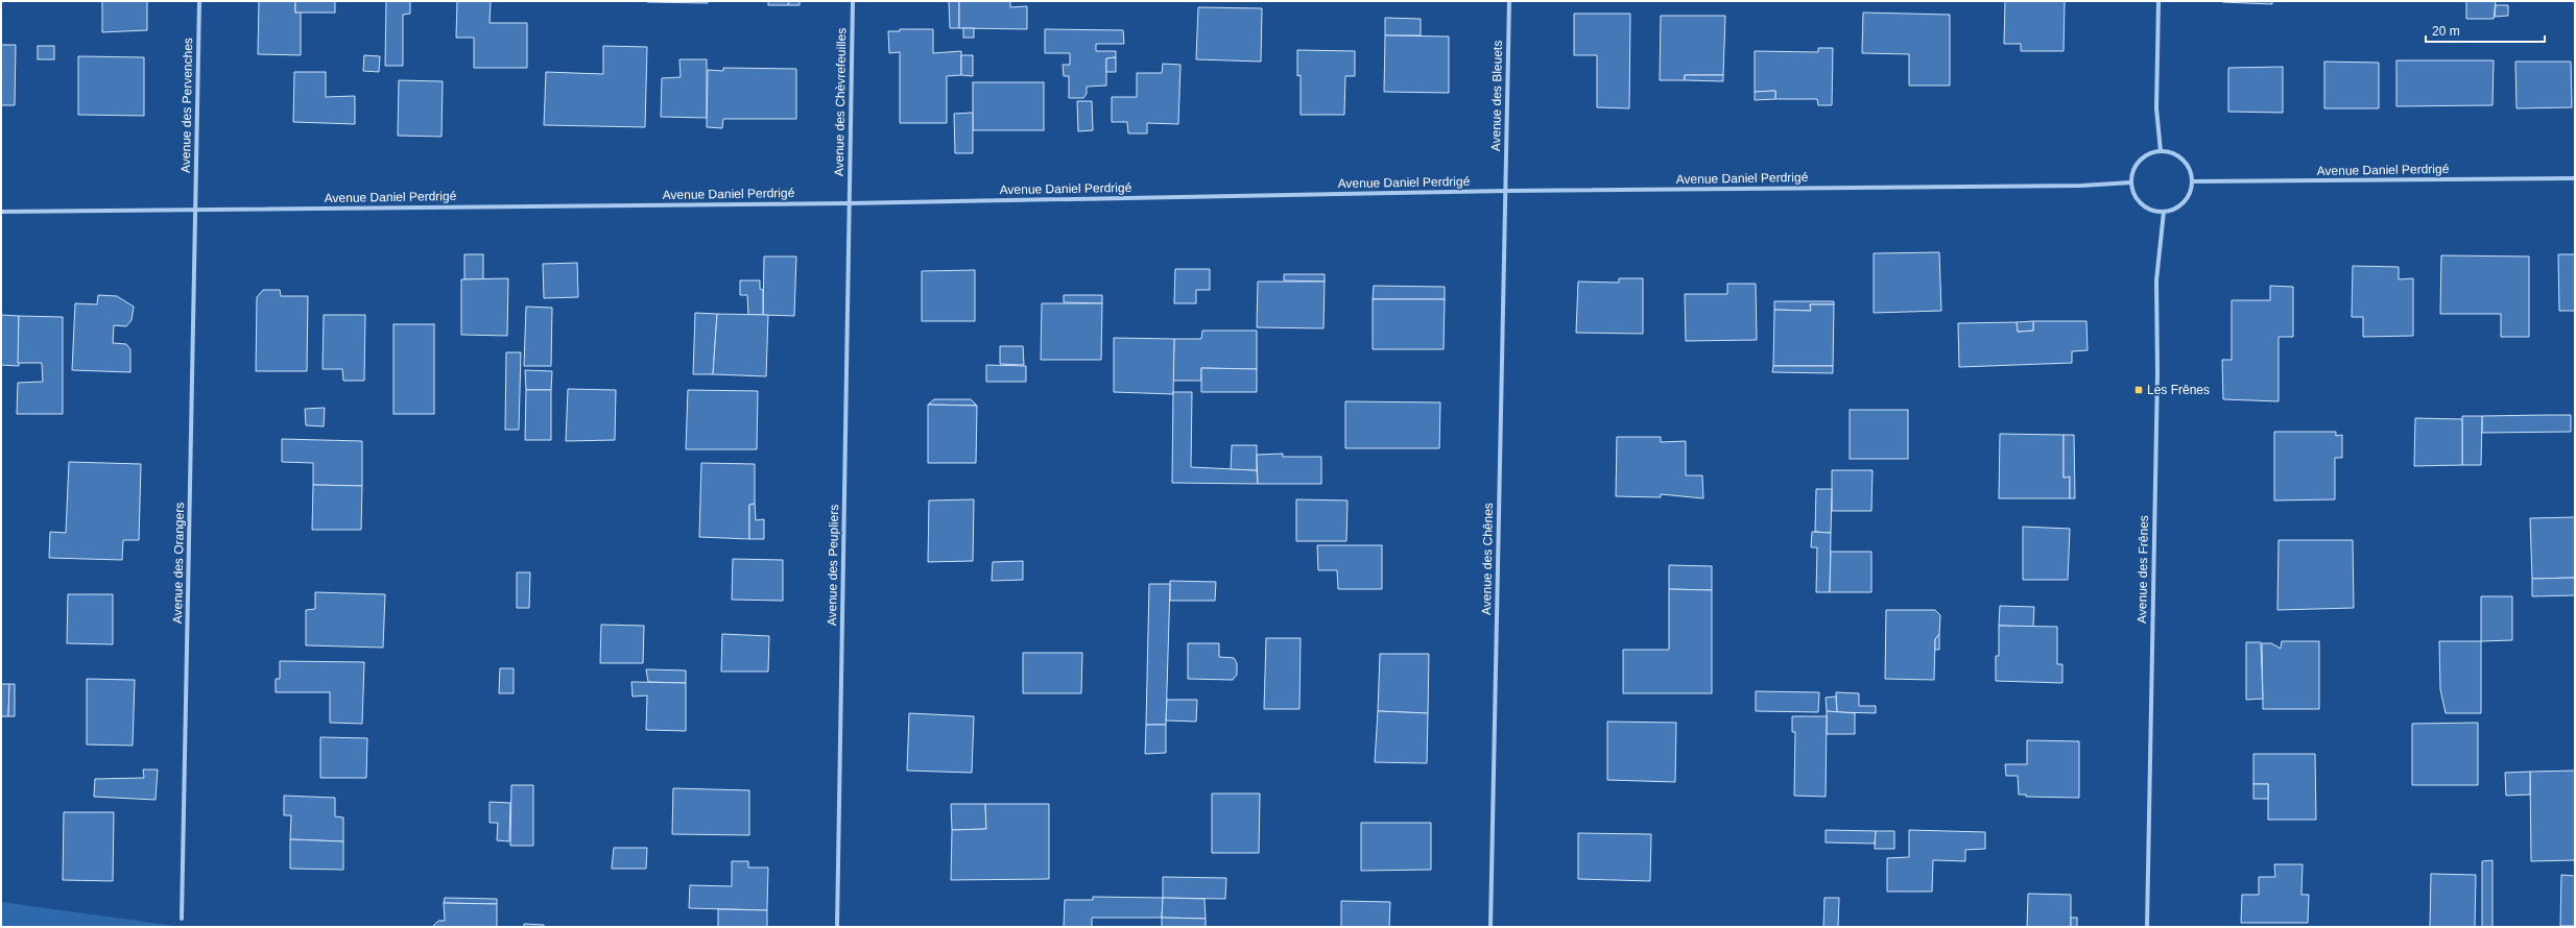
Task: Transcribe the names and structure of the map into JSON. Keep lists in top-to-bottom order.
{
  "streets": {
    "street": [
      "Avenue des Bleuets",
      "Avenue des Chèvrefeuilles",
      "Avenue des Pervenches",
      "Avenue Daniel Perdrigé",
      "Avenue des Chênes",
      "Avenue des Orangers",
      "Avenue des Peupliers",
      "Avenue des Frênes"
    ]
  },
  "crossings": [
    ["Avenue des Bleuets", "Avenue Daniel Perdrigé"],
    ["Avenue des Bleuets", "Avenue des Chênes"],
    ["Avenue des Chèvrefeuilles", "Avenue Daniel Perdrigé"],
    ["Avenue des Chèvrefeuilles", "Avenue des Peupliers"],
    ["Avenue des Pervenches", "Avenue Daniel Perdrigé"],
    ["Avenue des Pervenches", "Avenue des Orangers"],
    ["Avenue Daniel Perdrigé", "Avenue des Chênes"],
    ["Avenue Daniel Perdrigé", "Avenue des Orangers"],
    ["Avenue Daniel Perdrigé", "Avenue des Peupliers"],
    ["Avenue Daniel Perdrigé", "Avenue des Frênes"]
  ],
  "places": {
    "transit": ["Les Frênes"]
  },
  "scale_bar": "20 m"
}
